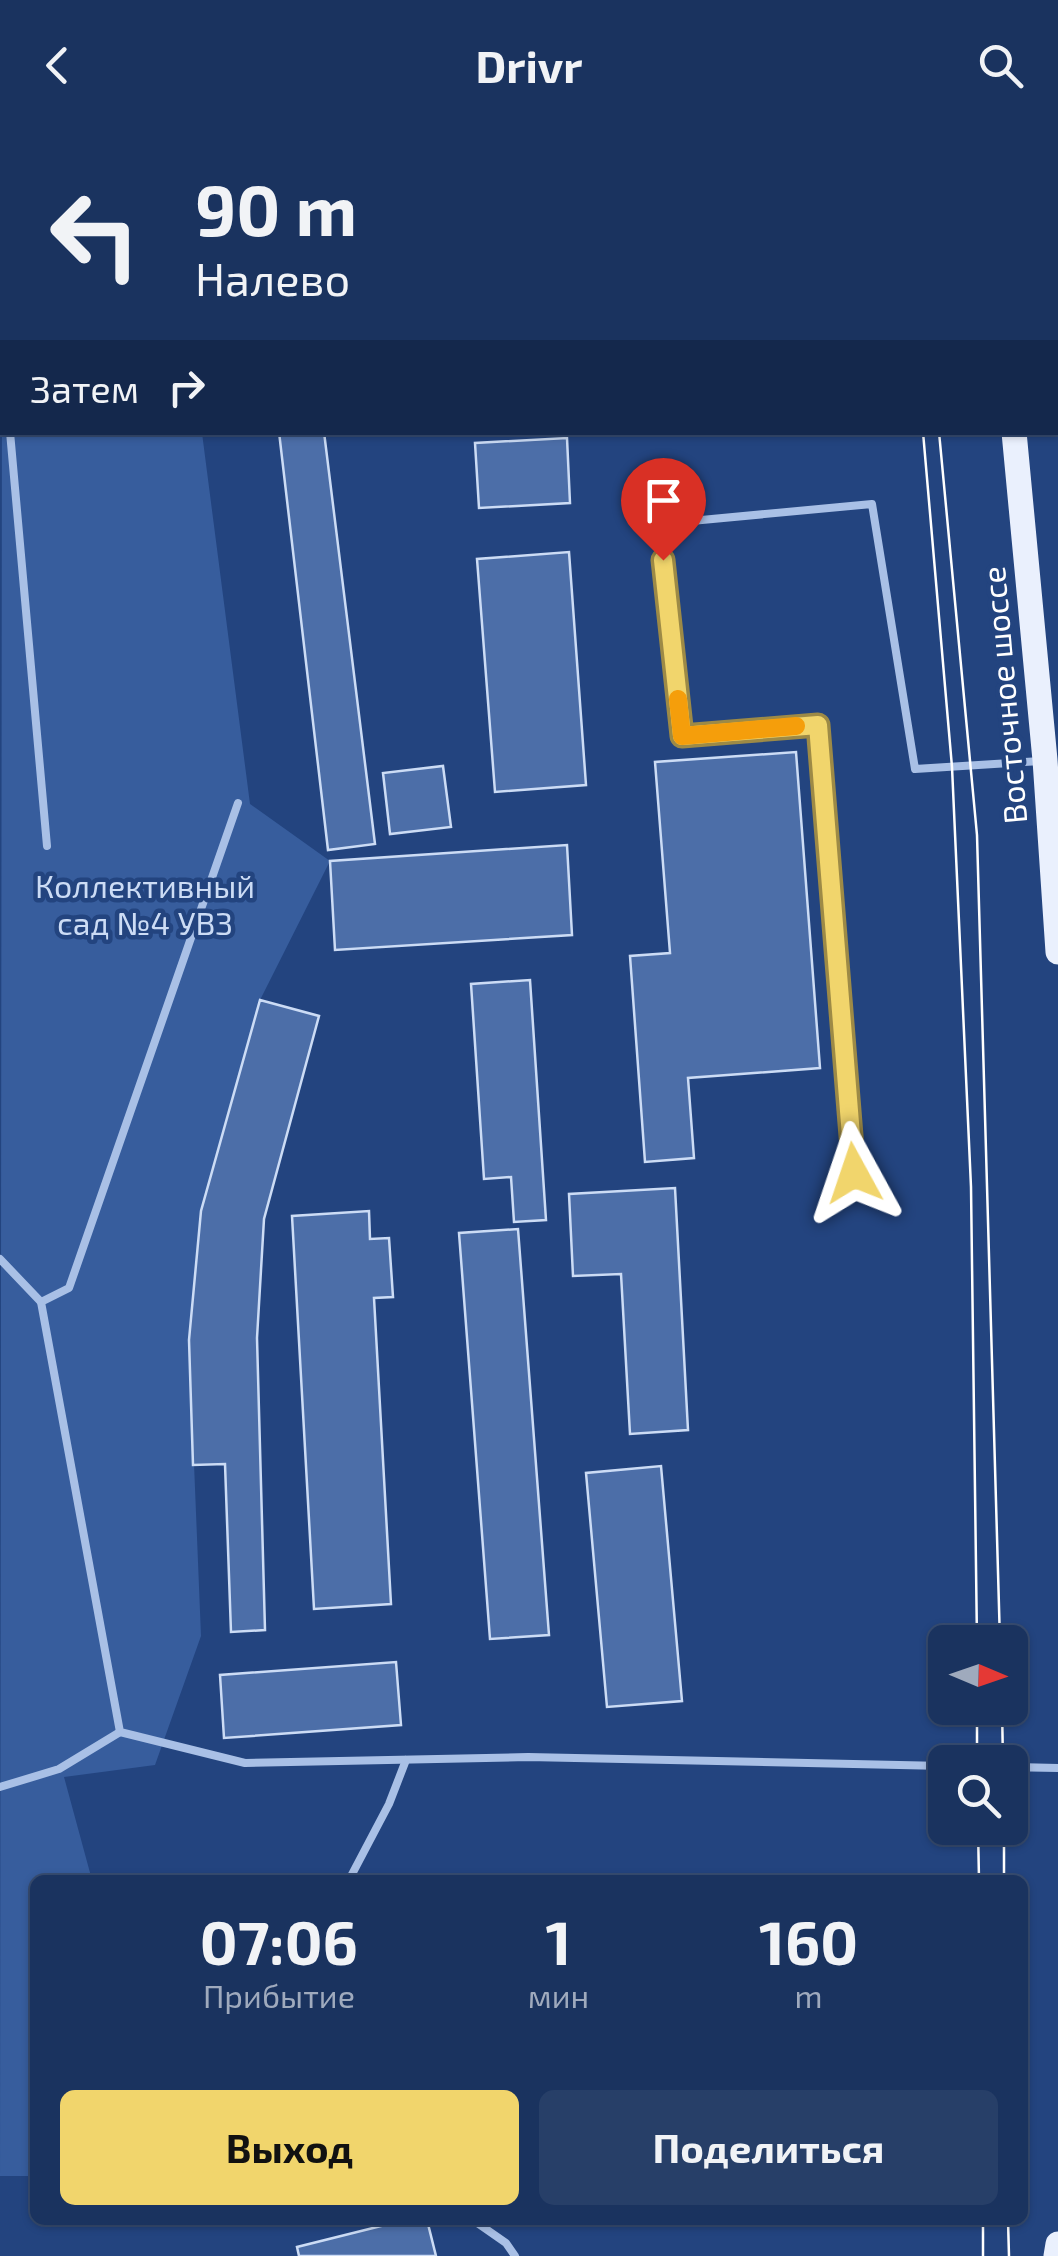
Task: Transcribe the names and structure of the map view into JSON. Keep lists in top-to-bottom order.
{
  "streets": {
    "main road": ["Восточное шоссе"]
  },
  "parks": ["Коллективный сад №4 УВЗ"],
  "north": "right",
  "page": {
    "header": "Drivr",
    "turn": ["90 m", "Налево"],
    "then": "Затем",
    "eta": [
      "07:06",
      "Прибытие",
      "1",
      "мин",
      "160",
      "m"
    ],
    "buttons": ["Выход", "Поделиться"]
  }
}
